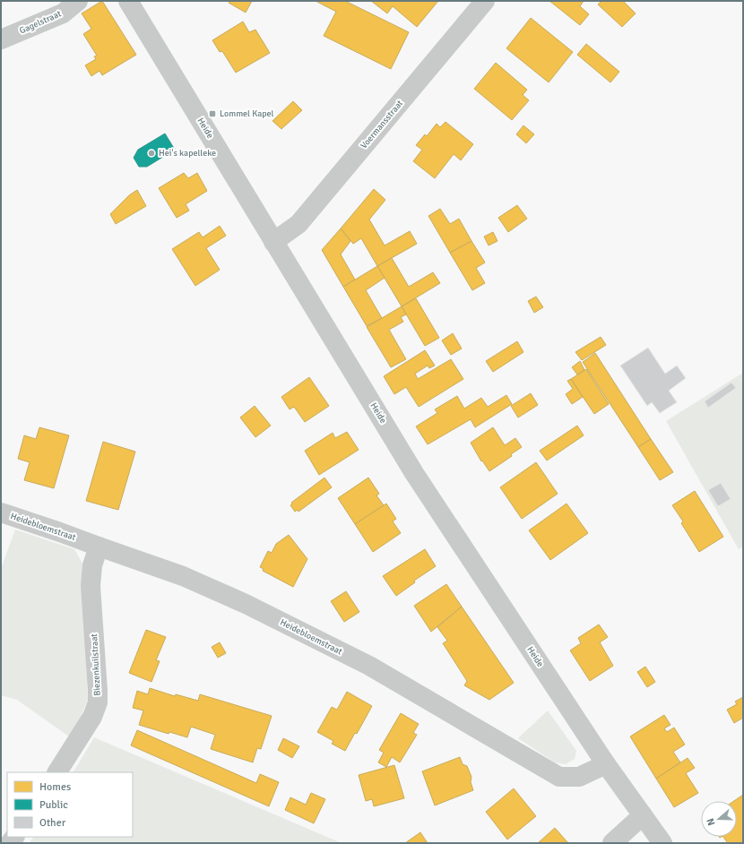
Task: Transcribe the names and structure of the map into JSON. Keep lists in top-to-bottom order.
{
  "streets": {
    "street": [
      "Gagelstraat",
      "Voermansstraat",
      "Heide",
      "Heidebloemstraat",
      "Biezenkuilstraat"
    ]
  },
  "crossings": [
    ["Voermansstraat", "Heide"],
    ["Heide", "Heidebloemstraat"],
    ["Heidebloemstraat", "Biezenkuilstraat"]
  ],
  "places": {
    "transit": ["Lommel Kapel"],
    "other": ["Hei's kapelleke"]
  },
  "legend": ["Homes", "Public", "Other"],
  "north": "left"
}
